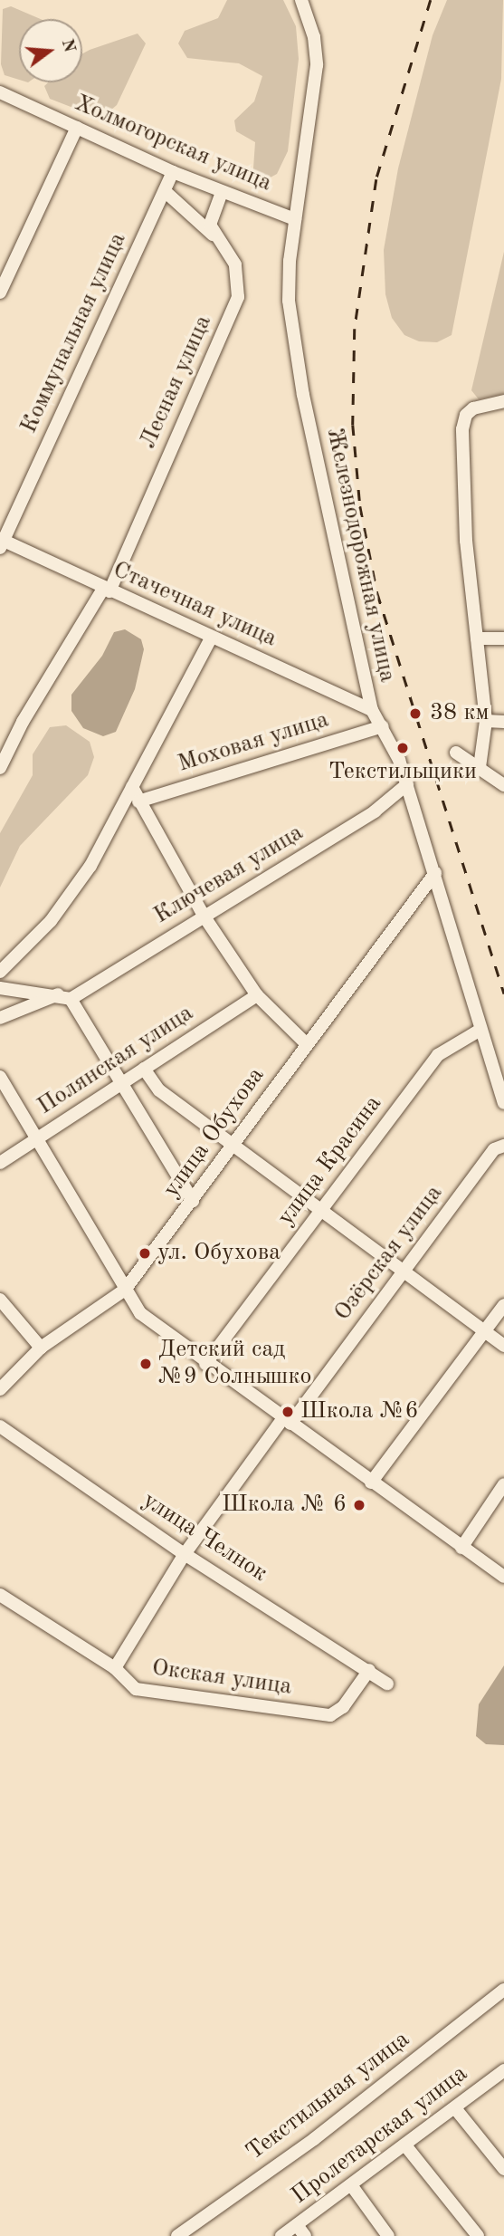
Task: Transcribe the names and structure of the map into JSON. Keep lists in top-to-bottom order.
{
  "streets": {
    "street": [
      "Холмогорская улица",
      "Коммунальная улица",
      "Лесная улица",
      "Железнодорожная улица",
      "Стачечная улица",
      "Моховая улица",
      "Ключевая улица",
      "Полянская улица",
      "улица Обухова",
      "улица Красина",
      "Озёрская улица",
      "улица Челнок",
      "Окская улица",
      "Текстильная улица",
      "Пролетарская улица"
    ]
  },
  "crossings": [
    ["Холмогорская улица", "Коммунальная улица"],
    ["Холмогорская улица", "Железнодорожная улица"],
    ["Коммунальная улица", "Лесная улица"],
    ["Коммунальная улица", "Стачечная улица"],
    ["Лесная улица", "Стачечная улица"],
    ["Железнодорожная улица", "Стачечная улица"],
    ["Железнодорожная улица", "Моховая улица"],
    ["Железнодорожная улица", "Ключевая улица"],
    ["Железнодорожная улица", "улица Обухова"],
    ["Железнодорожная улица", "улица Красина"],
    ["Озёрская улица", "улица Челнок"],
    ["Озёрская улица", "Окская улица"],
    ["улица Челнок", "Окская улица"]
  ],
  "places": [
    "38 км",
    "Текстильщики",
    "ул. Обухова",
    "Детский сад №9 Солнышко",
    "Школа №6",
    "Школа № 6"
  ],
  "north": "right"
}
